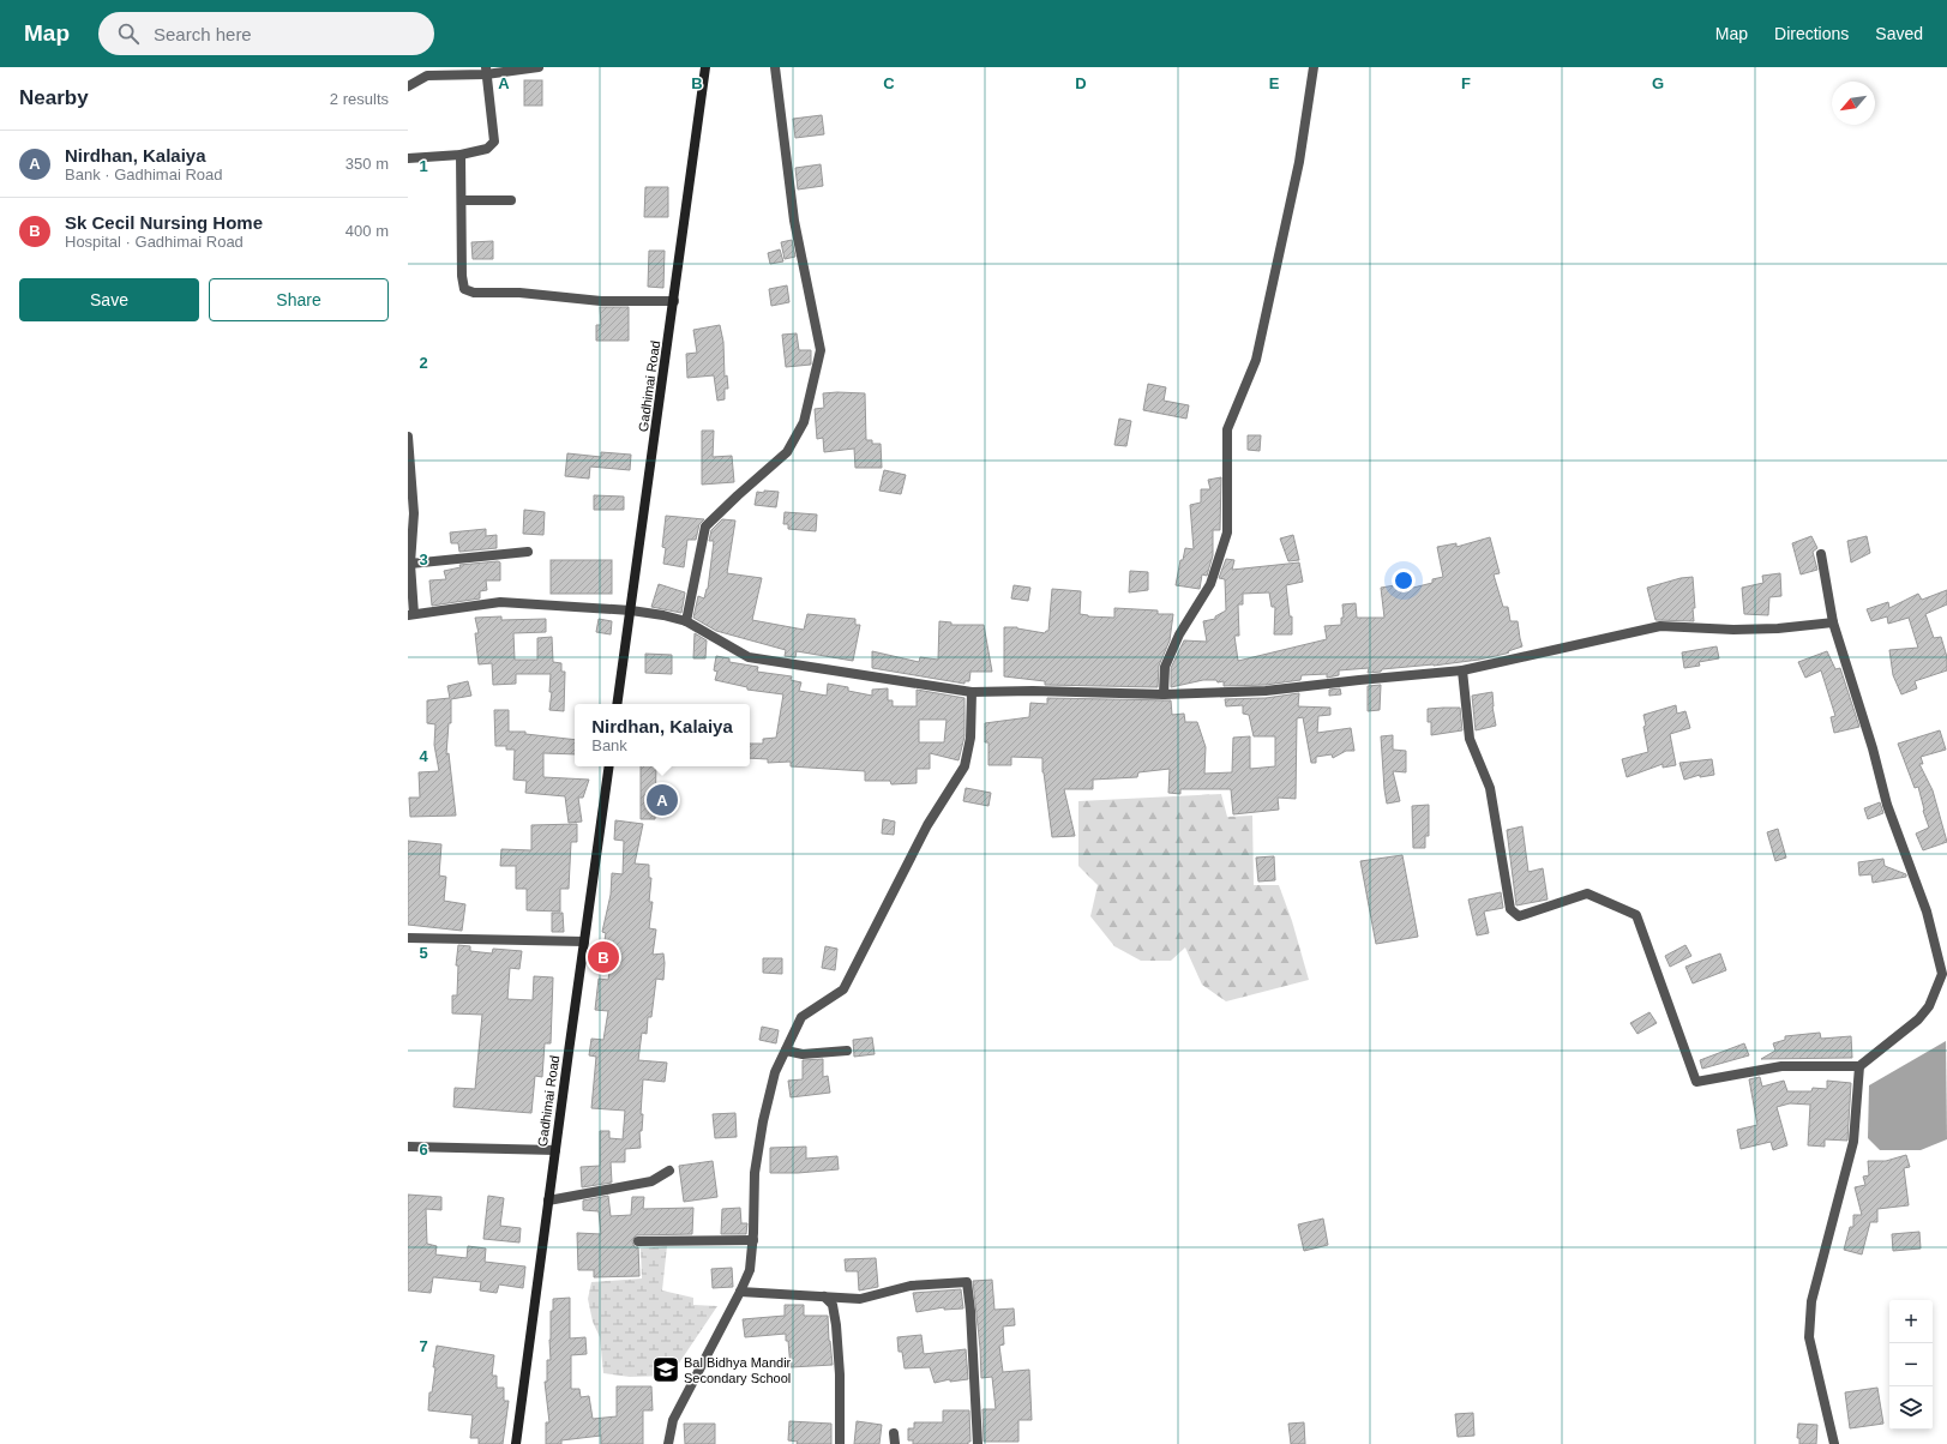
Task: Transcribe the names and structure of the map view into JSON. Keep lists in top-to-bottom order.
{
  "streets": {
    "street": ["Gadhimai Road"]
  },
  "places": {
    "school or university": ["Bal Bidhya Mandir Secondary School"]
  },
  "north": "bottom left",
  "page": {
    "header": "Map",
    "search": "Search here",
    "nav": ["Map", "Directions", "Saved"],
    "heading": ["Nearby", "2 results"],
    "list": [
      {
        "mark": "A",
        "name": "Nirdhan, Kalaiya",
        "note": "Bank · Gadhimai Road",
        "value": "350 m"
      },
      {
        "mark": "B",
        "name": "Sk Cecil Nursing Home",
        "note": "Hospital · Gadhimai Road",
        "value": "400 m"
      }
    ],
    "buttons": ["Save", "Share"],
    "popup": ["Nirdhan, Kalaiya", "Bank"],
    "pins": ["A", "B"],
    "map_buttons": ["+", "−"]
  },
  "grid": {
    "columns": [
      "A",
      "B",
      "C",
      "D",
      "E",
      "F",
      "G"
    ],
    "rows": [
      "1",
      "2",
      "3",
      "4",
      "5",
      "6",
      "7"
    ]
  }
}
